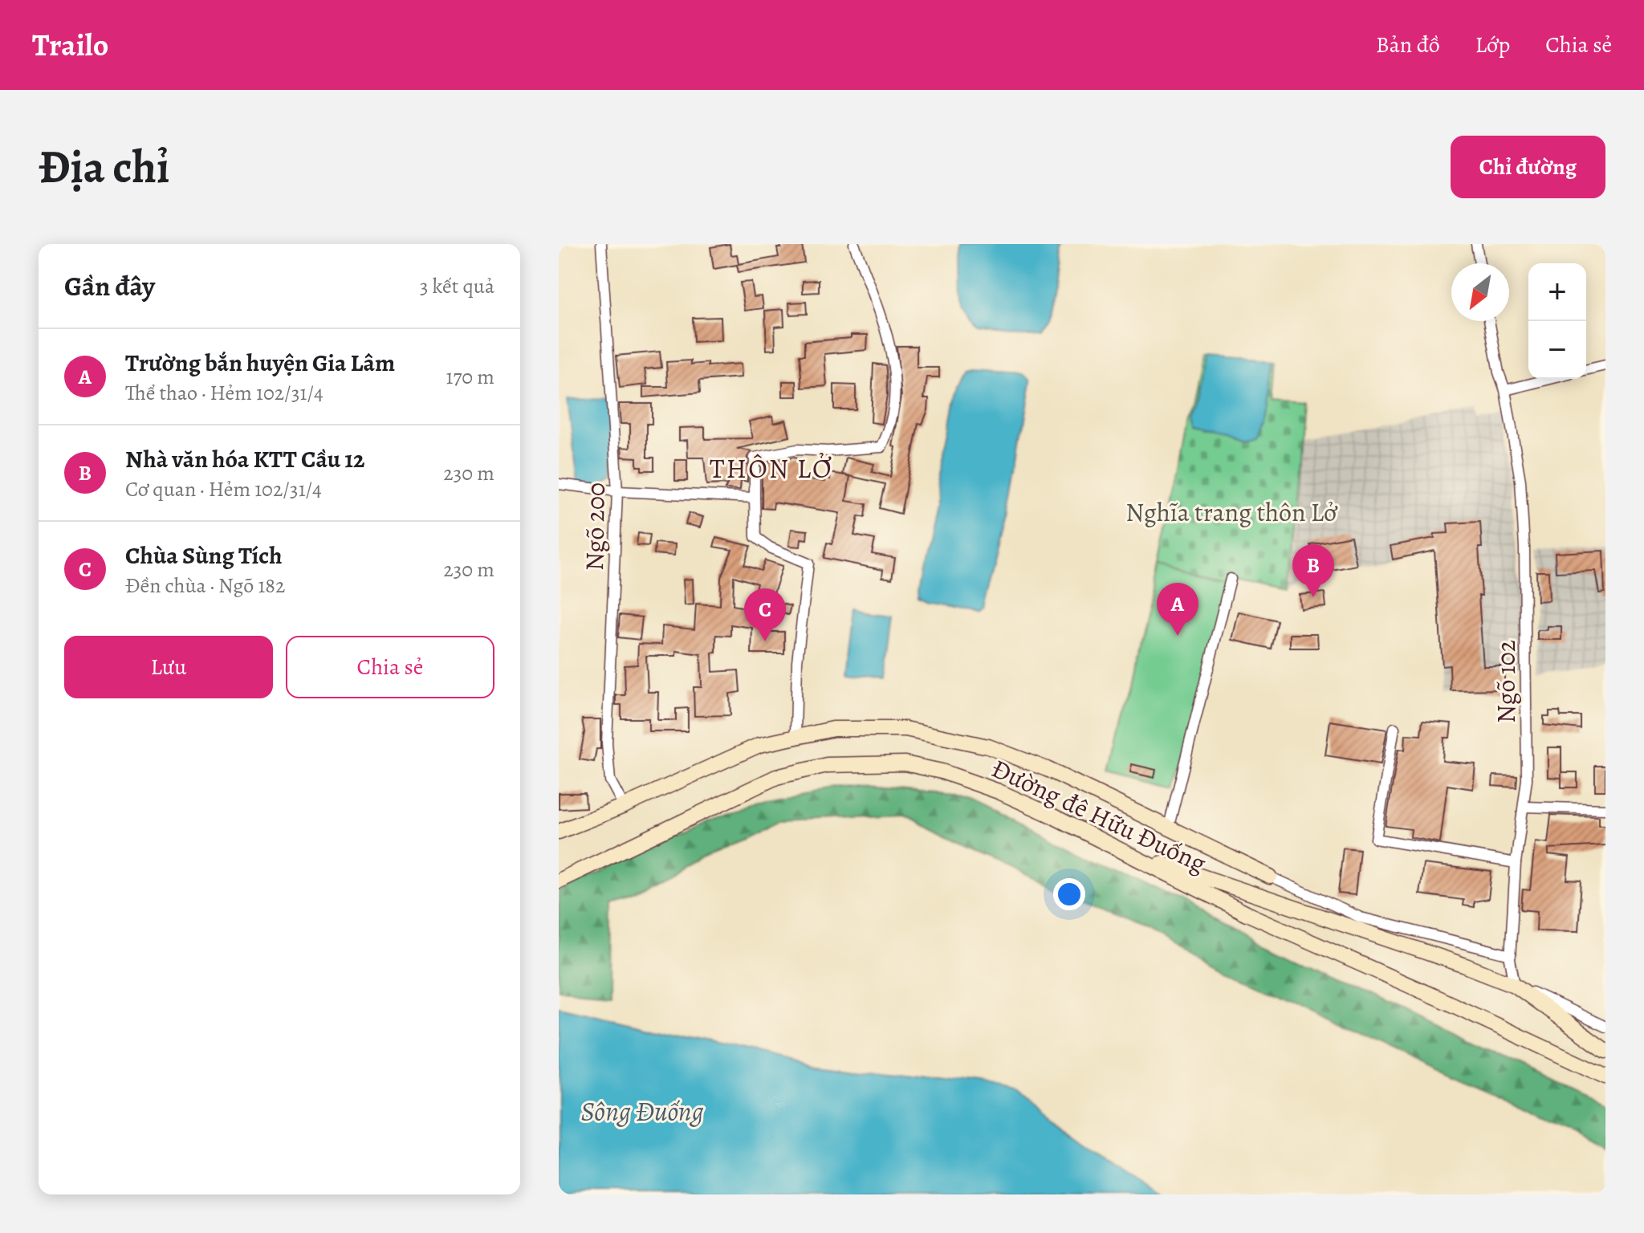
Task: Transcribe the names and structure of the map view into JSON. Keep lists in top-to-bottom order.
{
  "streets": {
    "main road": ["Đường đê Hữu Đuống"],
    "street": ["Ngõ 200", "Ngõ 102"]
  },
  "districts": ["THÔN LỞ"],
  "water": ["Sông Đuống"],
  "parks": ["Nghĩa trang thôn Lở"],
  "north": "bottom left",
  "page": {
    "header": "Trailo",
    "nav": ["Bản đồ", "Lớp", "Chia sẻ"],
    "buttons": [
      "Chỉ đường",
      ["Lưu", "Chia sẻ"]
    ],
    "title": "Địa chỉ",
    "heading": ["Gần đây", "3 kết quả"],
    "map_buttons": ["+", "−"],
    "list": [
      {
        "mark": "A",
        "name": "Trường bắn huyện Gia Lâm",
        "note": "Thể thao · Hẻm 102/31/4",
        "value": "170 m"
      },
      {
        "mark": "B",
        "name": "Nhà văn hóa KTT Cầu 12",
        "note": "Cơ quan · Hẻm 102/31/4",
        "value": "230 m"
      },
      {
        "mark": "C",
        "name": "Chùa Sùng Tích",
        "note": "Đền chùa · Ngõ 182",
        "value": "230 m"
      }
    ],
    "pins": ["B", "A", "C"]
  }
}
